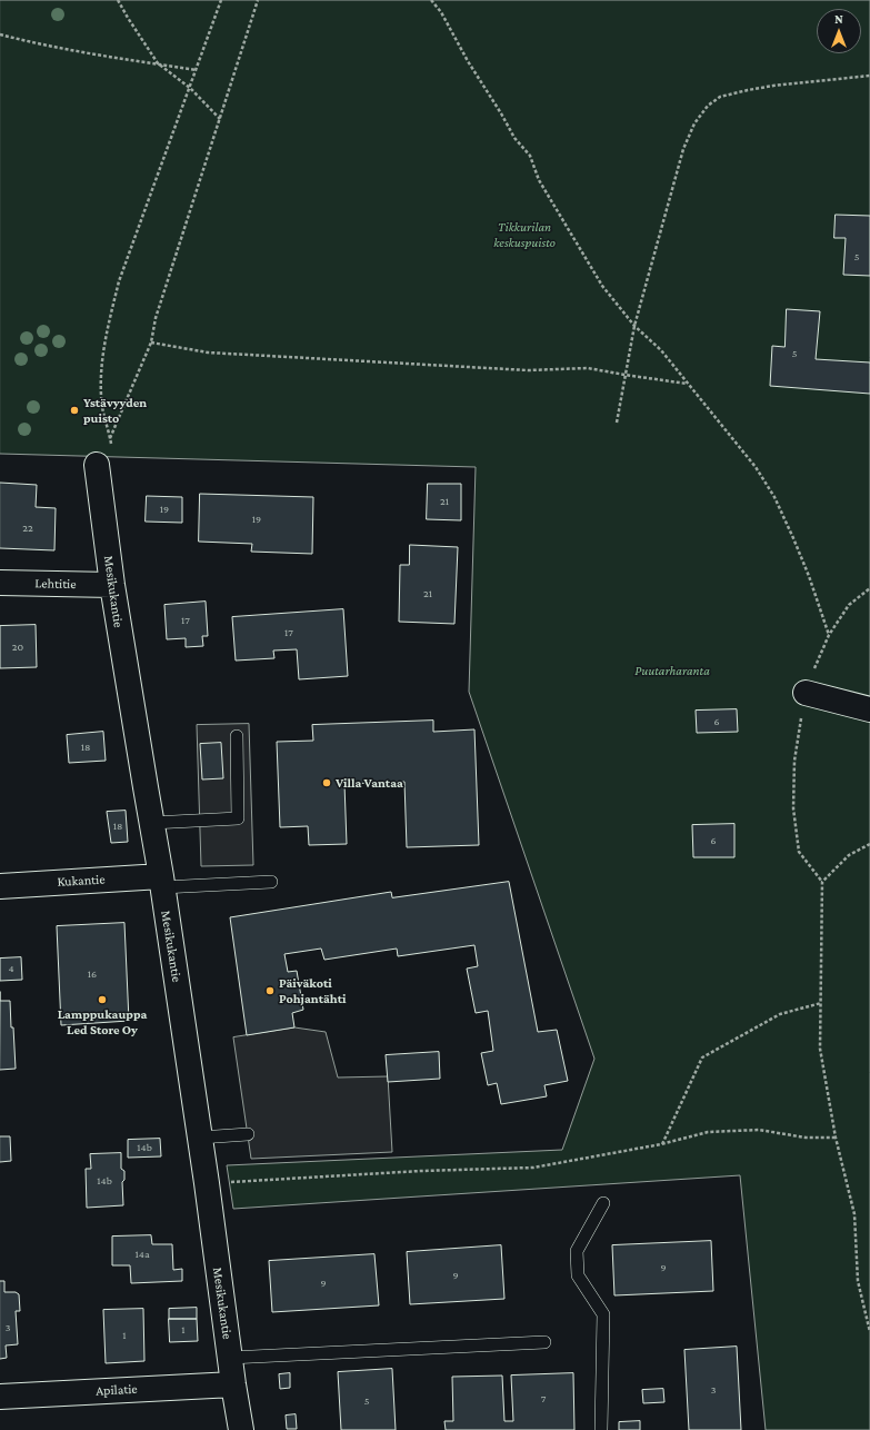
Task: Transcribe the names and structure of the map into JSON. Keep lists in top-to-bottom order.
{
  "streets": {
    "street": [
      "Lehtitie",
      "Mesikukantie",
      "Kukantie",
      "Apilatie"
    ]
  },
  "crossings": [
    ["Lehtitie", "Mesikukantie"],
    ["Mesikukantie", "Kukantie"],
    ["Mesikukantie", "Apilatie"]
  ],
  "parks": ["Tikkurilan keskuspuisto", "Puutarharanta"],
  "places": [
    "Ystävyyden puisto",
    "Villa Vantaa",
    "Päiväkoti Pohjantähti",
    "Lamppukauppa Led Store Oy"
  ],
  "house_numbers": [
    "5",
    "5",
    "21",
    "19",
    "19",
    "22",
    "21",
    "17",
    "17",
    "20",
    "6",
    "18",
    "18",
    "6",
    "4",
    "16",
    "14b",
    "14b",
    "14a",
    "9",
    "9",
    "9",
    "3",
    "1",
    "1",
    "3",
    "7",
    "5"
  ],
  "north": "top"
}
